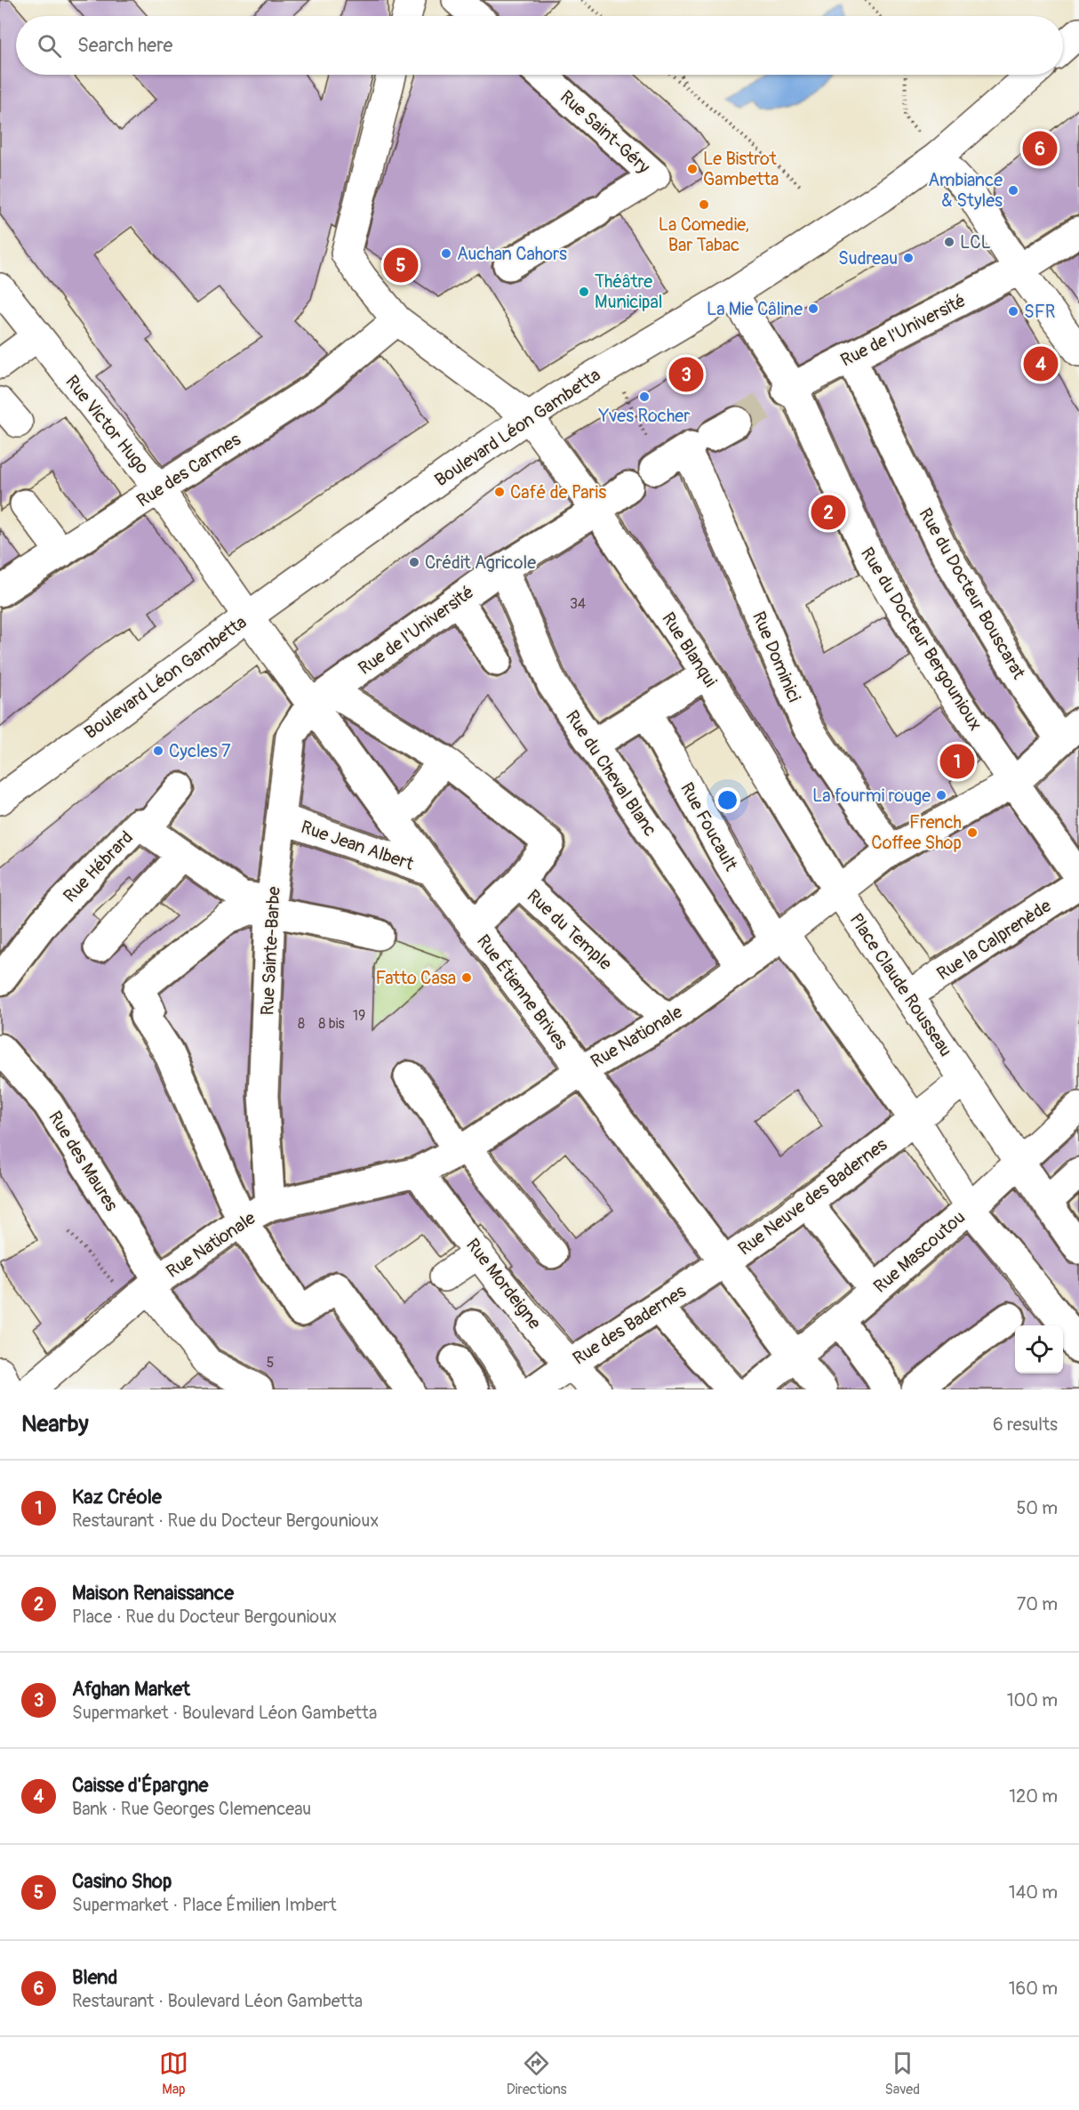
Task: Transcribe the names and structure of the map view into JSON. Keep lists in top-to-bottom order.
{
  "streets": {
    "street": [
      "Rue Saint-Géry",
      "Rue de l'Université",
      "Rue Victor Hugo",
      "Boulevard Léon Gambetta",
      "Rue des Carmes",
      "Rue du Docteur Bouscarat",
      "Rue du Docteur Bergounioux",
      "Rue Blanqui",
      "Rue Dominici",
      "Rue du Cheval Blanc",
      "Rue Foucault",
      "Rue Jean Albert",
      "Rue Hébrard",
      "Rue du Temple",
      "Rue la Calprenède",
      "Rue Sainte-Barbe",
      "Place Claude Rousseau",
      "Rue Étienne Brives",
      "Rue Nationale",
      "Rue des Maures",
      "Rue Neuve des Badernes",
      "Rue Mascoutou",
      "Rue Mordeigne",
      "Rue des Badernes"
    ]
  },
  "crossings": [
    ["Rue de l'Université", "Rue du Docteur Bouscarat"],
    ["Rue de l'Université", "Rue du Docteur Bergounioux"],
    ["Rue de l'Université", "Rue Blanqui"],
    ["Rue de l'Université", "Rue du Cheval Blanc"],
    ["Rue de l'Université", "Rue Sainte-Barbe"],
    ["Rue de l'Université", "Rue Étienne Brives"],
    ["Rue Victor Hugo", "Boulevard Léon Gambetta"],
    ["Rue Victor Hugo", "Rue des Carmes"],
    ["Rue Victor Hugo", "Rue Étienne Brives"],
    ["Boulevard Léon Gambetta", "Rue du Docteur Bergounioux"],
    ["Boulevard Léon Gambetta", "Rue Blanqui"],
    ["Boulevard Léon Gambetta", "Rue Étienne Brives"],
    ["Rue des Carmes", "Rue Blanqui"],
    ["Rue du Docteur Bouscarat", "Rue Nationale"],
    ["Rue du Docteur Bergounioux", "Rue Nationale"],
    ["Rue Blanqui", "Place Claude Rousseau"],
    ["Rue Blanqui", "Rue Nationale"],
    ["Rue Dominici", "Rue Nationale"],
    ["Rue du Cheval Blanc", "Rue Nationale"],
    ["Rue Foucault", "Rue Nationale"],
    ["Rue Foucault", "Rue Neuve des Badernes"],
    ["Rue Foucault", "Rue Mascoutou"],
    ["Rue Jean Albert", "Rue Sainte-Barbe"],
    ["Rue Jean Albert", "Rue Étienne Brives"],
    ["Rue Hébrard", "Rue Sainte-Barbe"],
    ["Rue du Temple", "Rue Étienne Brives"],
    ["Rue du Temple", "Rue Nationale"],
    ["Rue la Calprenède", "Place Claude Rousseau"],
    ["Rue Sainte-Barbe", "Rue Étienne Brives"],
    ["Rue Sainte-Barbe", "Rue Nationale"],
    ["Place Claude Rousseau", "Rue Nationale"],
    ["Place Claude Rousseau", "Rue Mascoutou"],
    ["Rue Étienne Brives", "Rue Nationale"],
    ["Rue Étienne Brives", "Rue Neuve des Badernes"],
    ["Rue Étienne Brives", "Rue Mascoutou"],
    ["Rue Étienne Brives", "Rue des Badernes"],
    ["Rue Nationale", "Rue des Maures"],
    ["Rue Nationale", "Rue Mordeigne"],
    ["Rue Neuve des Badernes", "Rue des Badernes"],
    ["Rue Mordeigne", "Rue des Badernes"]
  ],
  "places": [
    "Le Bistrot Gambetta",
    "Ambiance & Styles",
    "La Comedie, Bar Tabac",
    "LCL",
    "Auchan Cahors",
    "Sudreau",
    "Théâtre Municipal",
    "La Mie Câline",
    "SFR",
    "Yves Rocher",
    "Café de Paris",
    "Crédit Agricole",
    "Cycles 7",
    "La fourmi rouge",
    "French Coffee Shop",
    "Fatto Casa"
  ],
  "house_numbers": [
    "34",
    "19",
    "8",
    "8 bis",
    "5"
  ],
  "page": {
    "search": "Search here",
    "pins": [
      "6",
      "5",
      "4",
      "3",
      "2",
      "1"
    ],
    "heading": ["Nearby", "6 results"],
    "list": [
      {
        "mark": "1",
        "name": "Kaz Créole",
        "note": "Restaurant · Rue du Docteur Bergounioux",
        "value": "50 m"
      },
      {
        "mark": "2",
        "name": "Maison Renaissance",
        "note": "Place · Rue du Docteur Bergounioux",
        "value": "70 m"
      },
      {
        "mark": "3",
        "name": "Afghan Market",
        "note": "Supermarket · Boulevard Léon Gambetta",
        "value": "100 m"
      },
      {
        "mark": "4",
        "name": "Caisse d'Épargne",
        "note": "Bank · Rue Georges Clemenceau",
        "value": "120 m"
      },
      {
        "mark": "5",
        "name": "Casino Shop",
        "note": "Supermarket · Place Émilien Imbert",
        "value": "140 m"
      },
      {
        "mark": "6",
        "name": "Blend",
        "note": "Restaurant · Boulevard Léon Gambetta",
        "value": "160 m"
      }
    ],
    "nav": ["Map", "Directions", "Saved"]
  }
}
